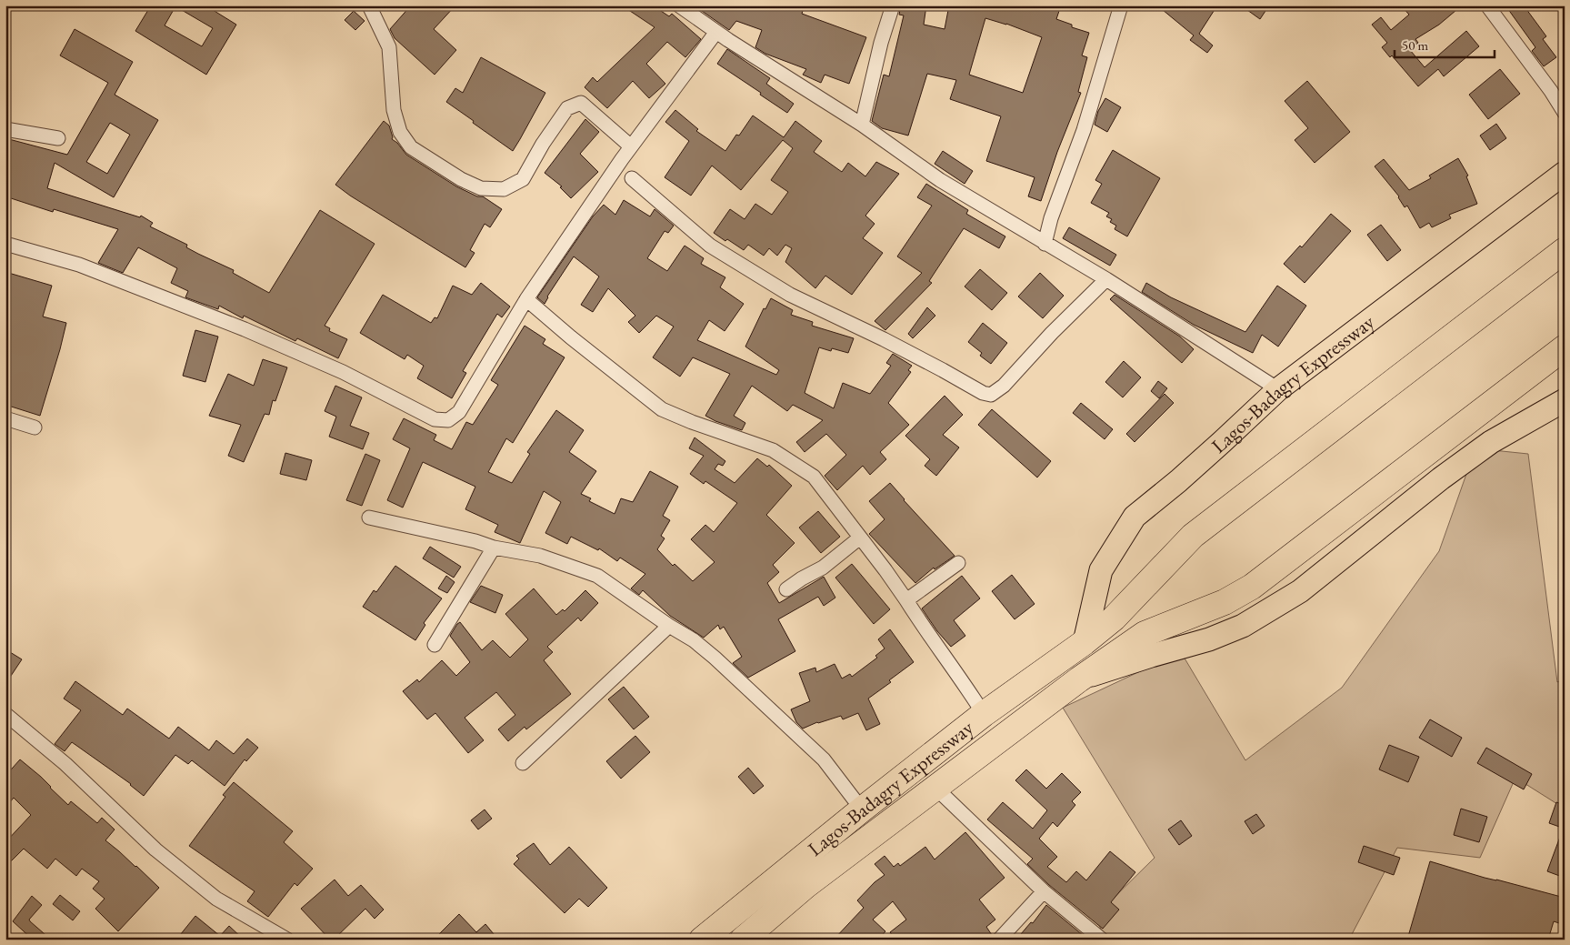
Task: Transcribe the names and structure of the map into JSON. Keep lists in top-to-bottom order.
{
  "streets": {
    "highway": ["Lagos-Badagry Expressway"]
  },
  "scale_bar": "50 m"
}
